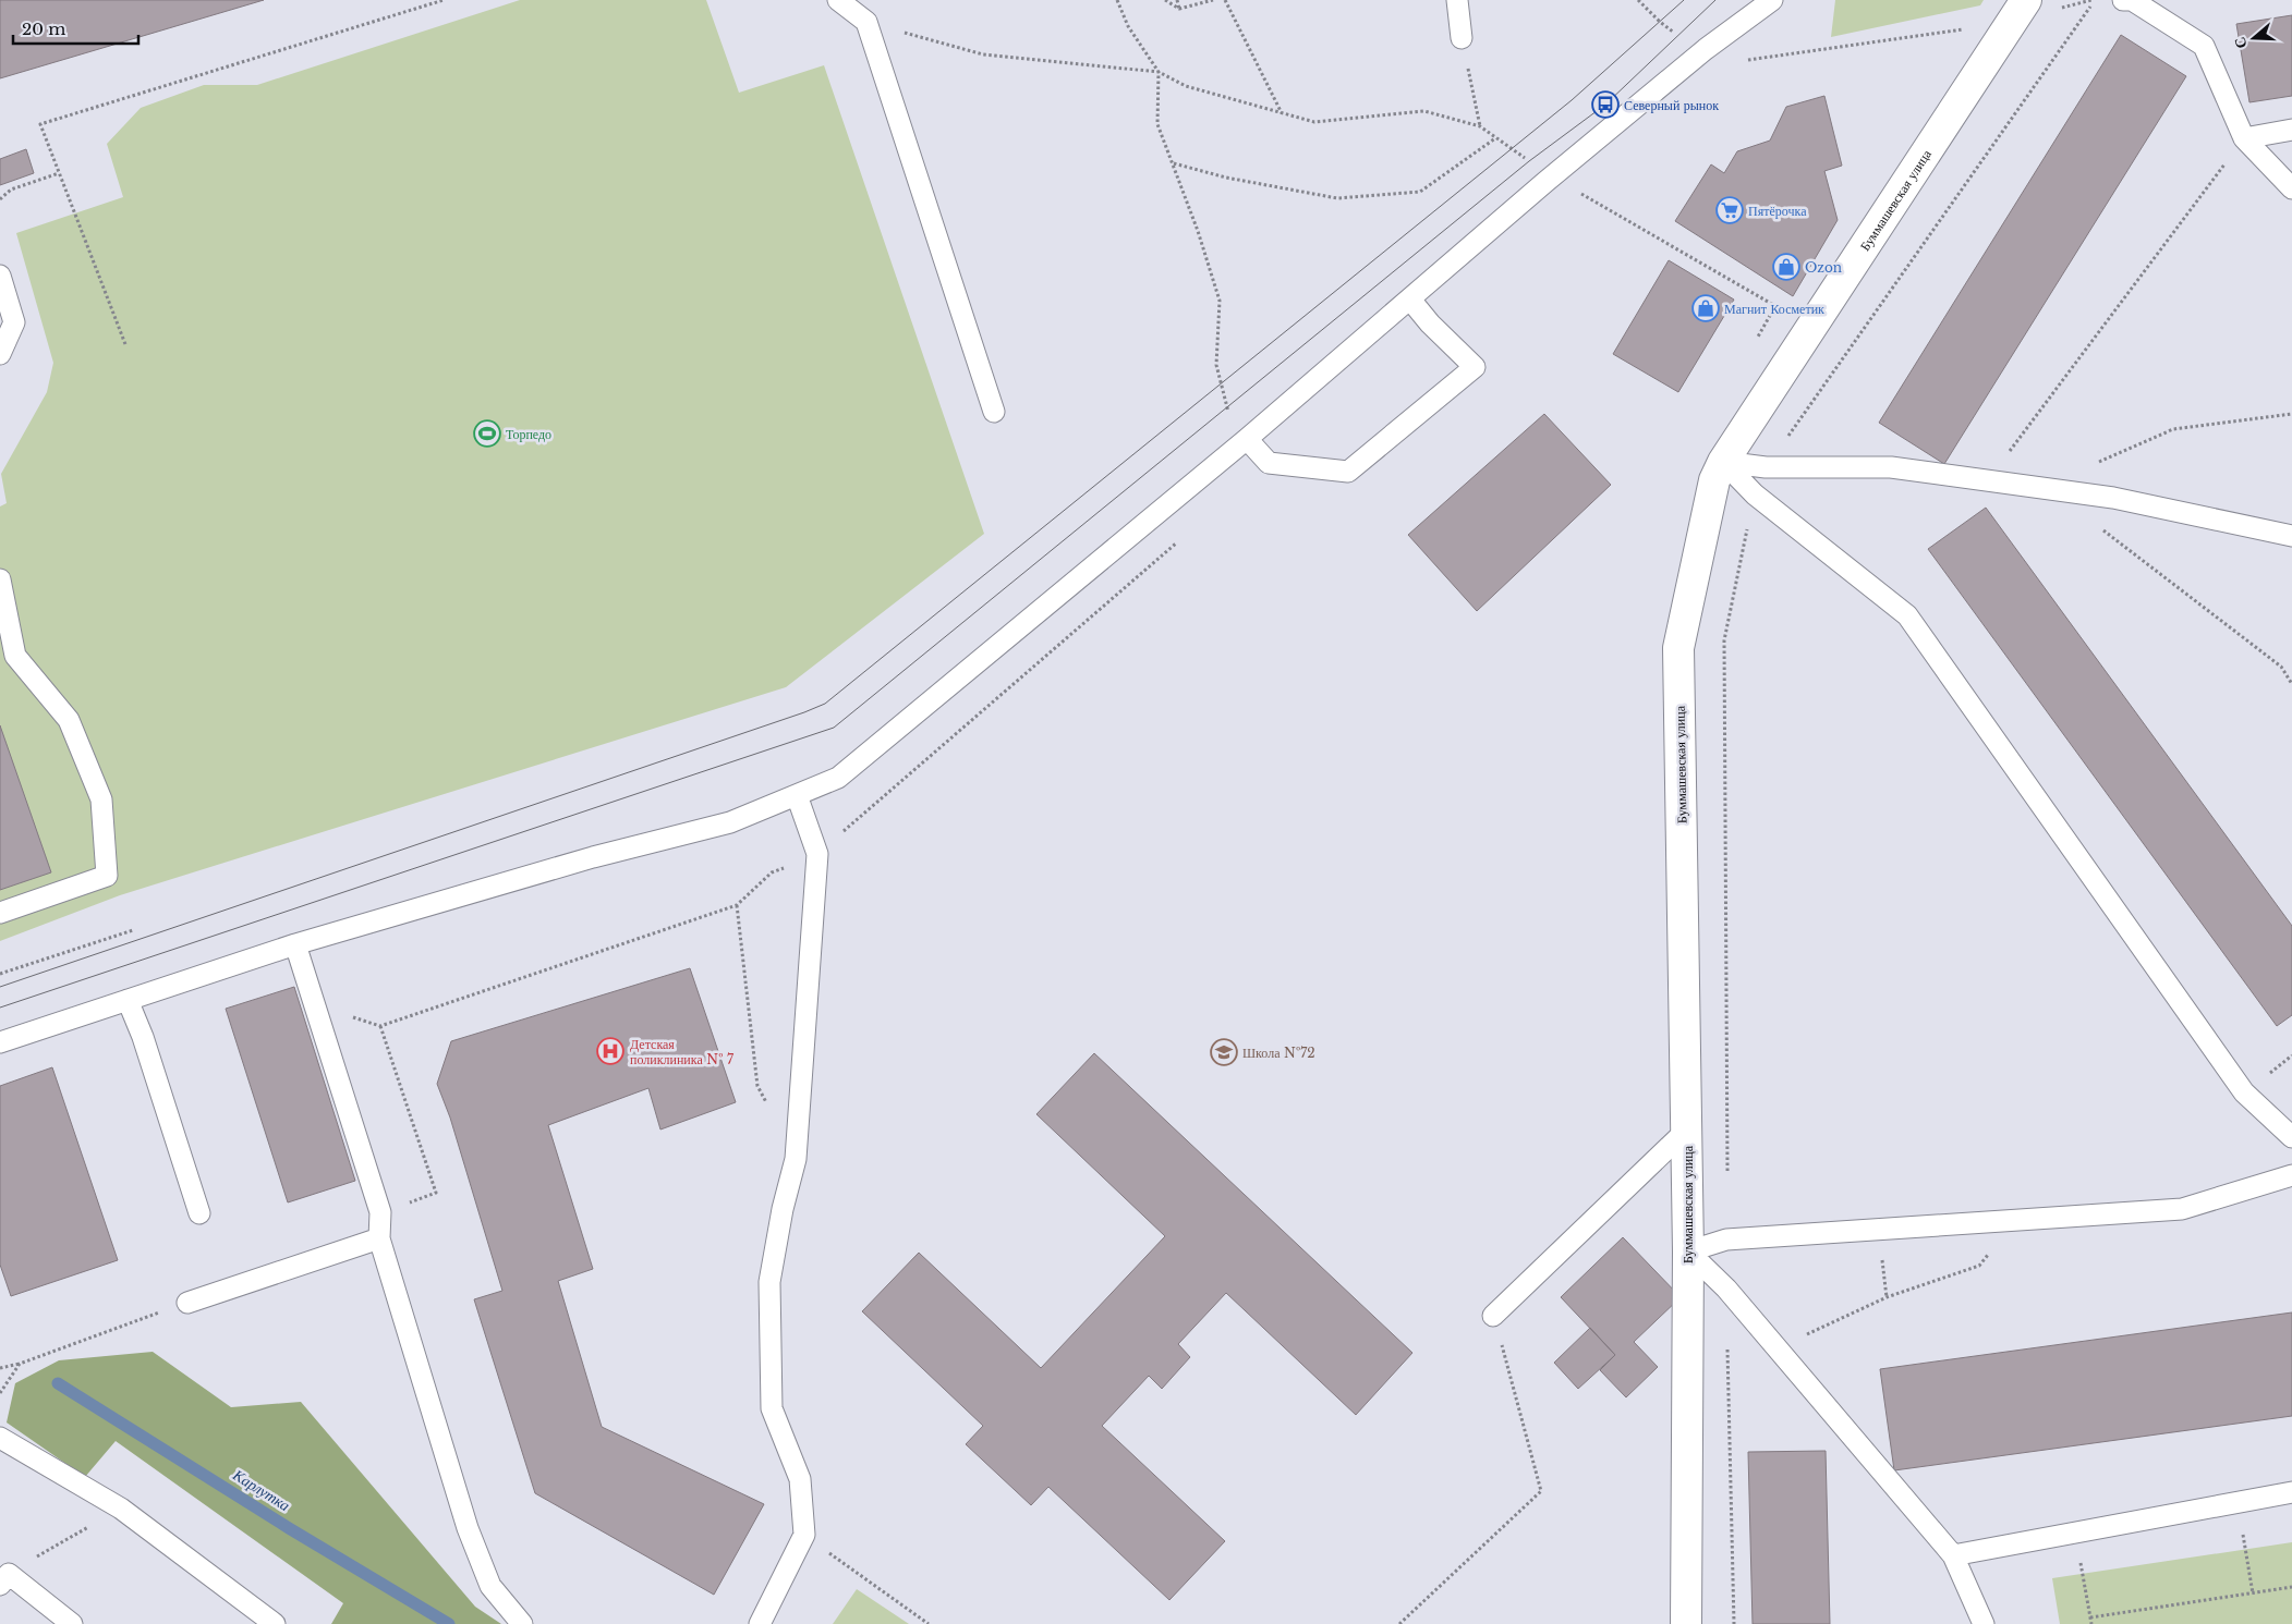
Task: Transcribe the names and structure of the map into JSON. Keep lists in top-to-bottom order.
{
  "streets": {
    "street": ["Буммашевская улица"]
  },
  "water": ["Карлутка"],
  "places": {
    "bus stop": ["Северный рынок"],
    "supermarket": ["Пятёрочка"],
    "shop": ["Ozon", "Магнит Косметик"],
    "sports": ["Торпедо"],
    "hospital": ["Детская поликлиника № 7"],
    "school or university": ["Школа №72"]
  },
  "scale_bar": "20 m",
  "north": "left"
}
